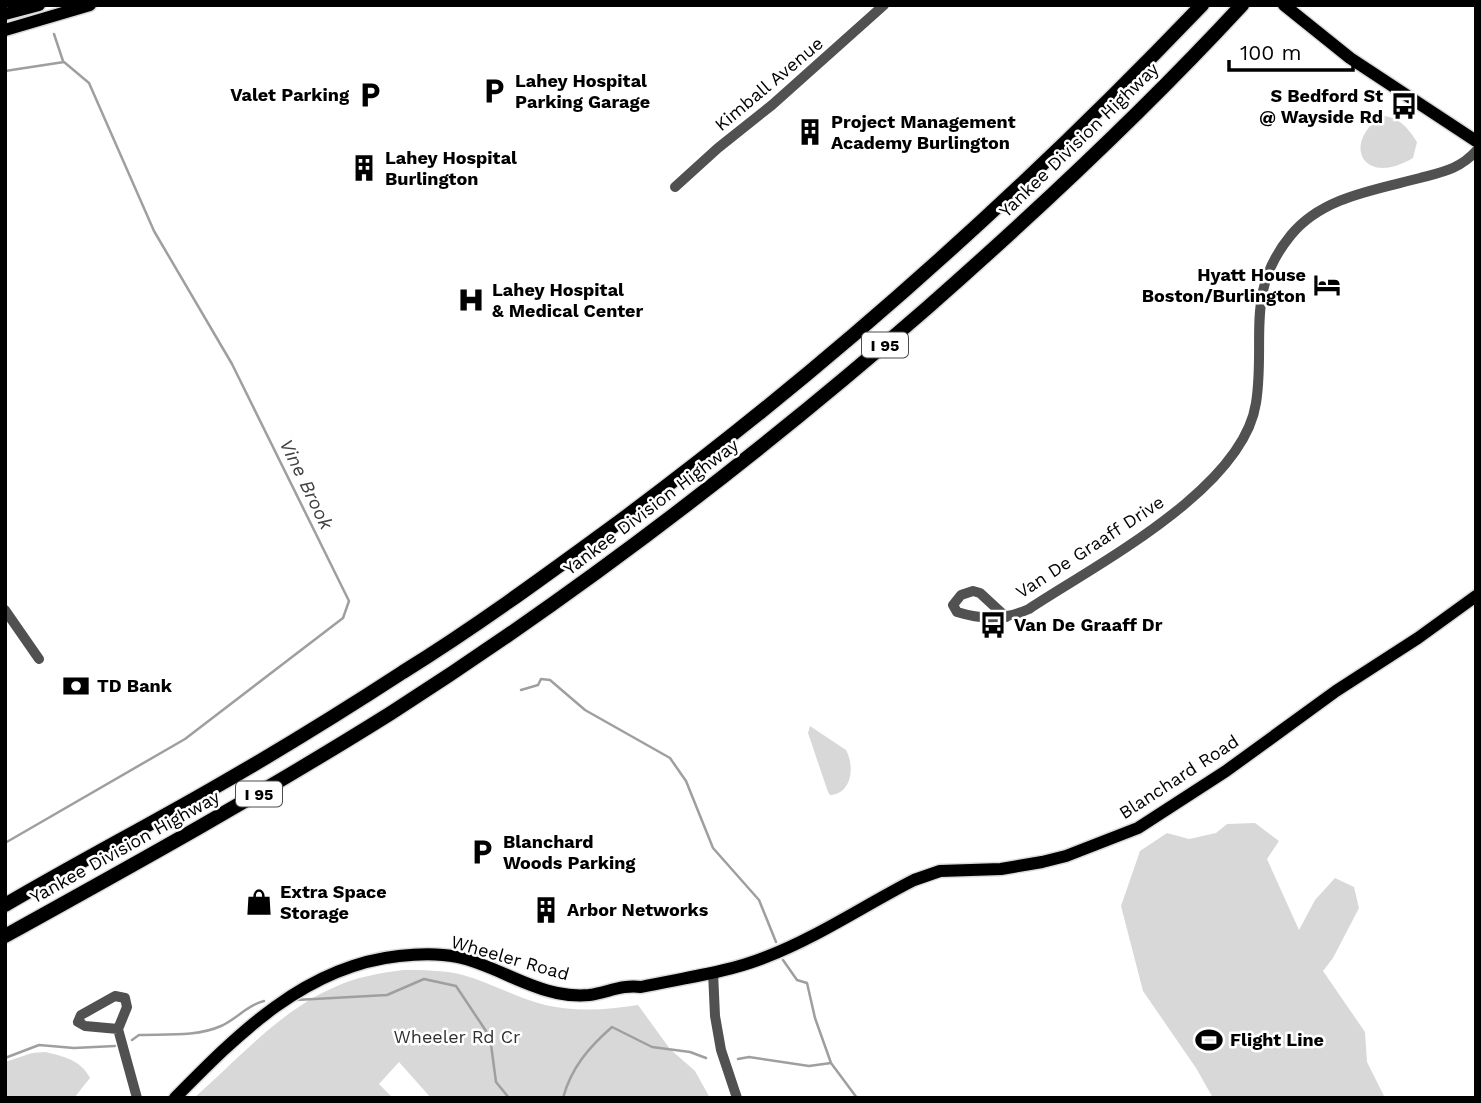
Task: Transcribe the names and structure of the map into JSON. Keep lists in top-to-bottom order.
{
  "streets": {
    "highway": ["Yankee Division Highway", "I 95"],
    "main road": ["Blanchard Road", "Wheeler Road"],
    "street": ["Kimball Avenue", "Van De Graaff Drive"]
  },
  "crossings": [
    ["Blanchard Road", "Wheeler Road"]
  ],
  "water": ["Vine Brook"],
  "parks": ["Wheeler Rd Cr"],
  "places": {
    "parking": ["Lahey Hospital Parking Garage", "Valet Parking", "Blanchard Woods Parking"],
    "bus stop": ["S Bedford St @ Wayside Rd", "Van De Graaff Dr"],
    "building": ["Project Management Academy Burlington", "Lahey Hospital Burlington", "Arbor Networks"],
    "hotel": ["Hyatt House Boston/Burlington"],
    "hospital": ["Lahey Hospital & Medical Center"],
    "bank": ["TD Bank"],
    "shop": ["Extra Space Storage"],
    "sports": ["Flight Line"]
  },
  "scale_bar": "100 m"
}
